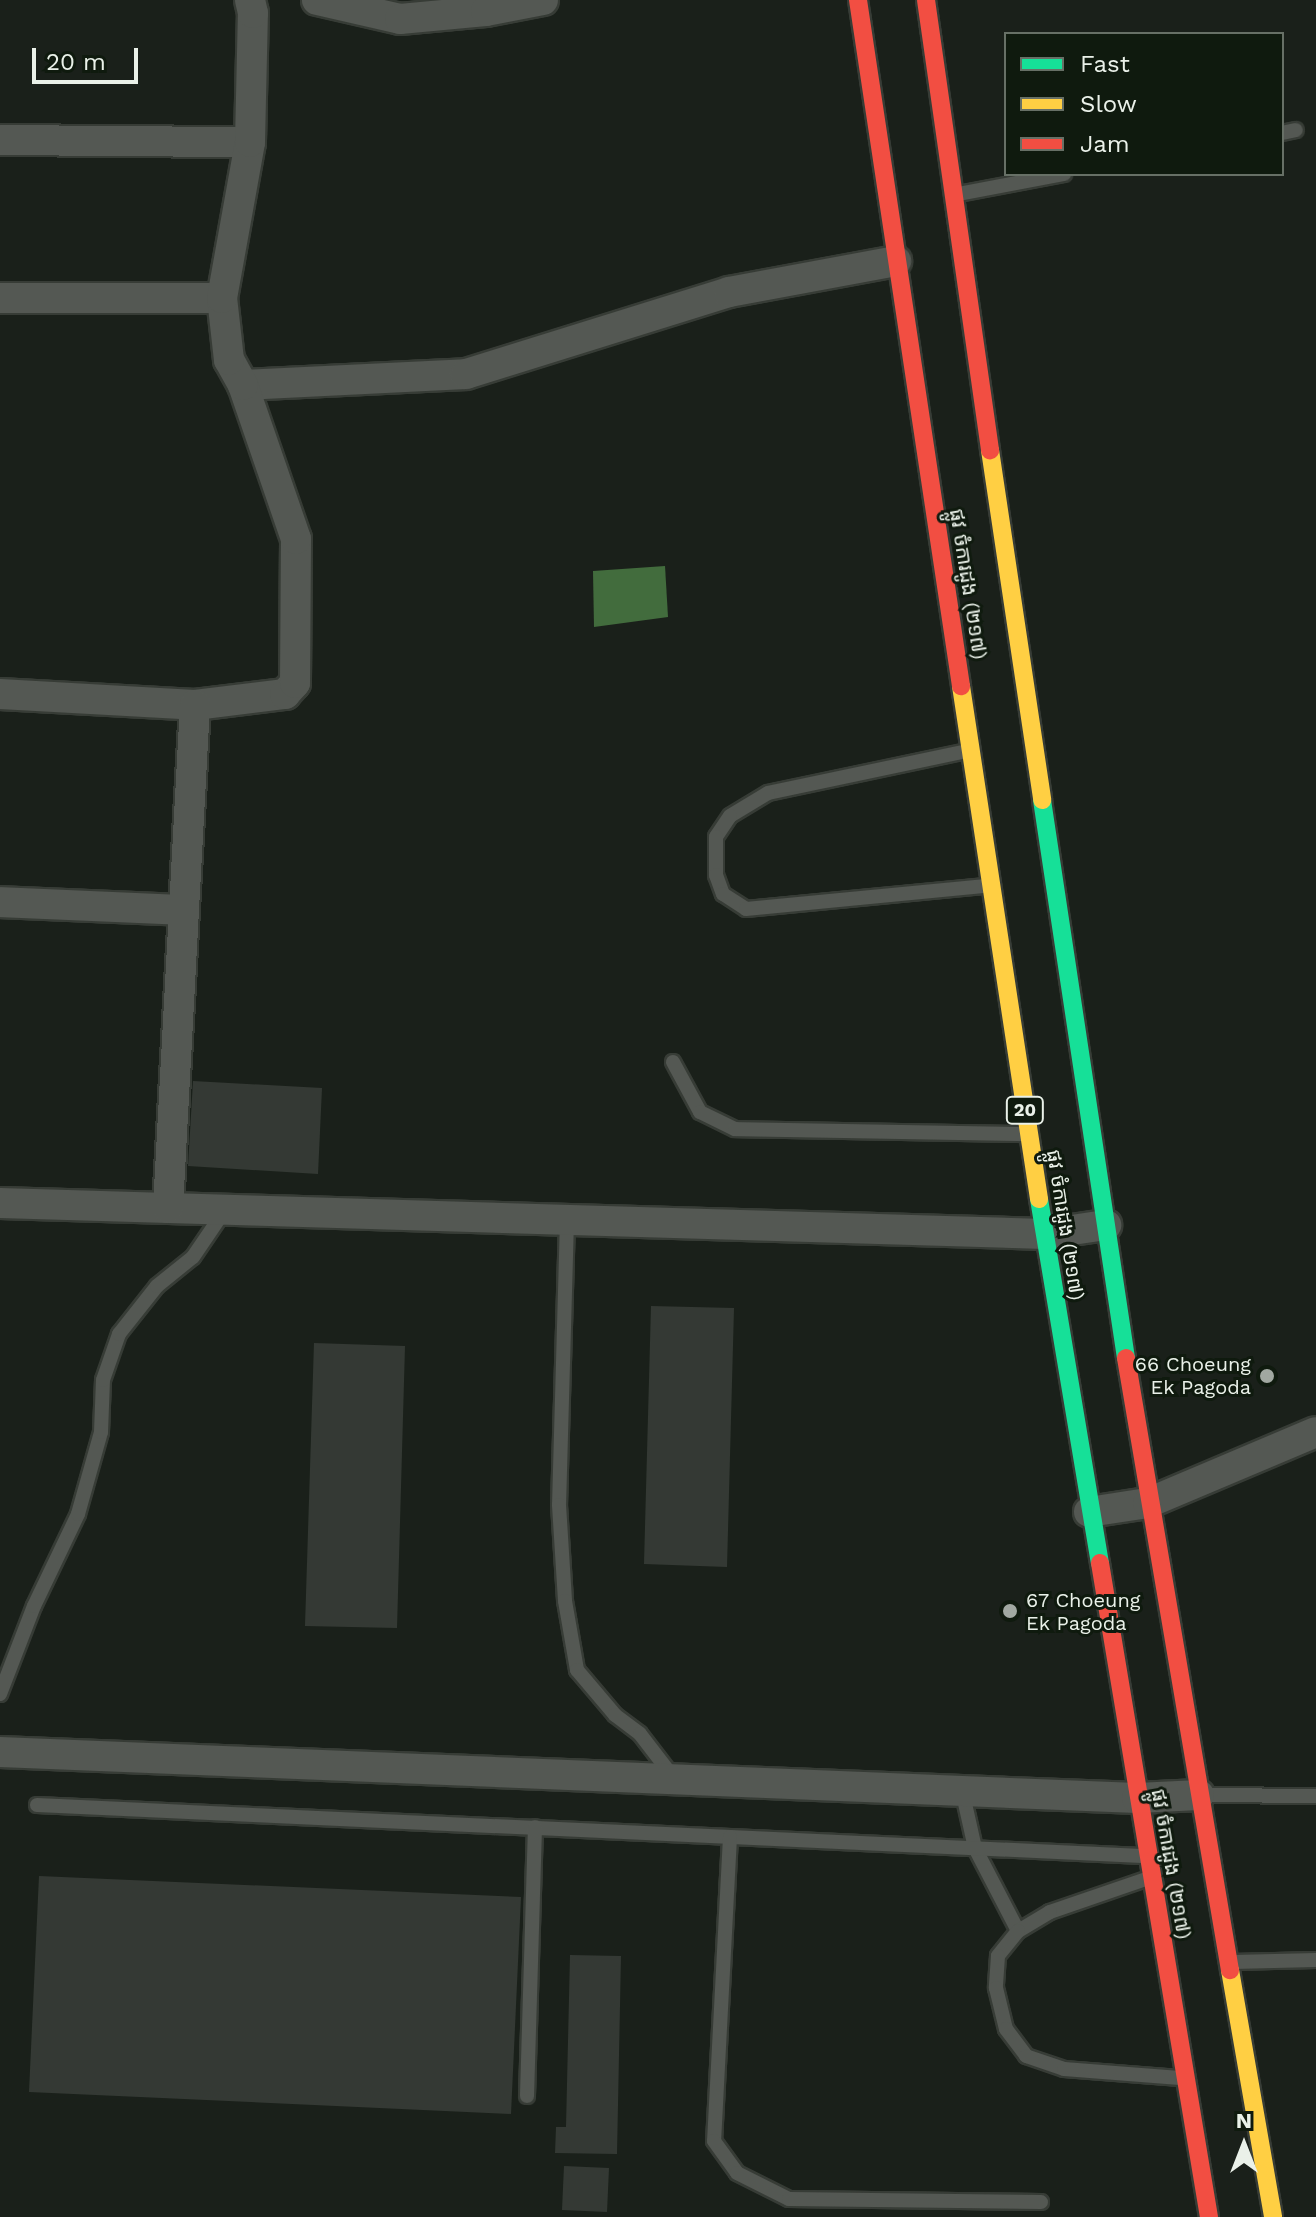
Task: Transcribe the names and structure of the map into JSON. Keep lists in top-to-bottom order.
{
  "streets": {
    "main road": ["ផ្លូវ ចំការដូង (២១៧)", "20"]
  },
  "places": ["66 Choeung Ek Pagoda", "67 Choeung Ek Pagoda"],
  "legend": ["Fast", "Slow", "Jam"],
  "scale_bar": "20 m",
  "north": "top"
}
